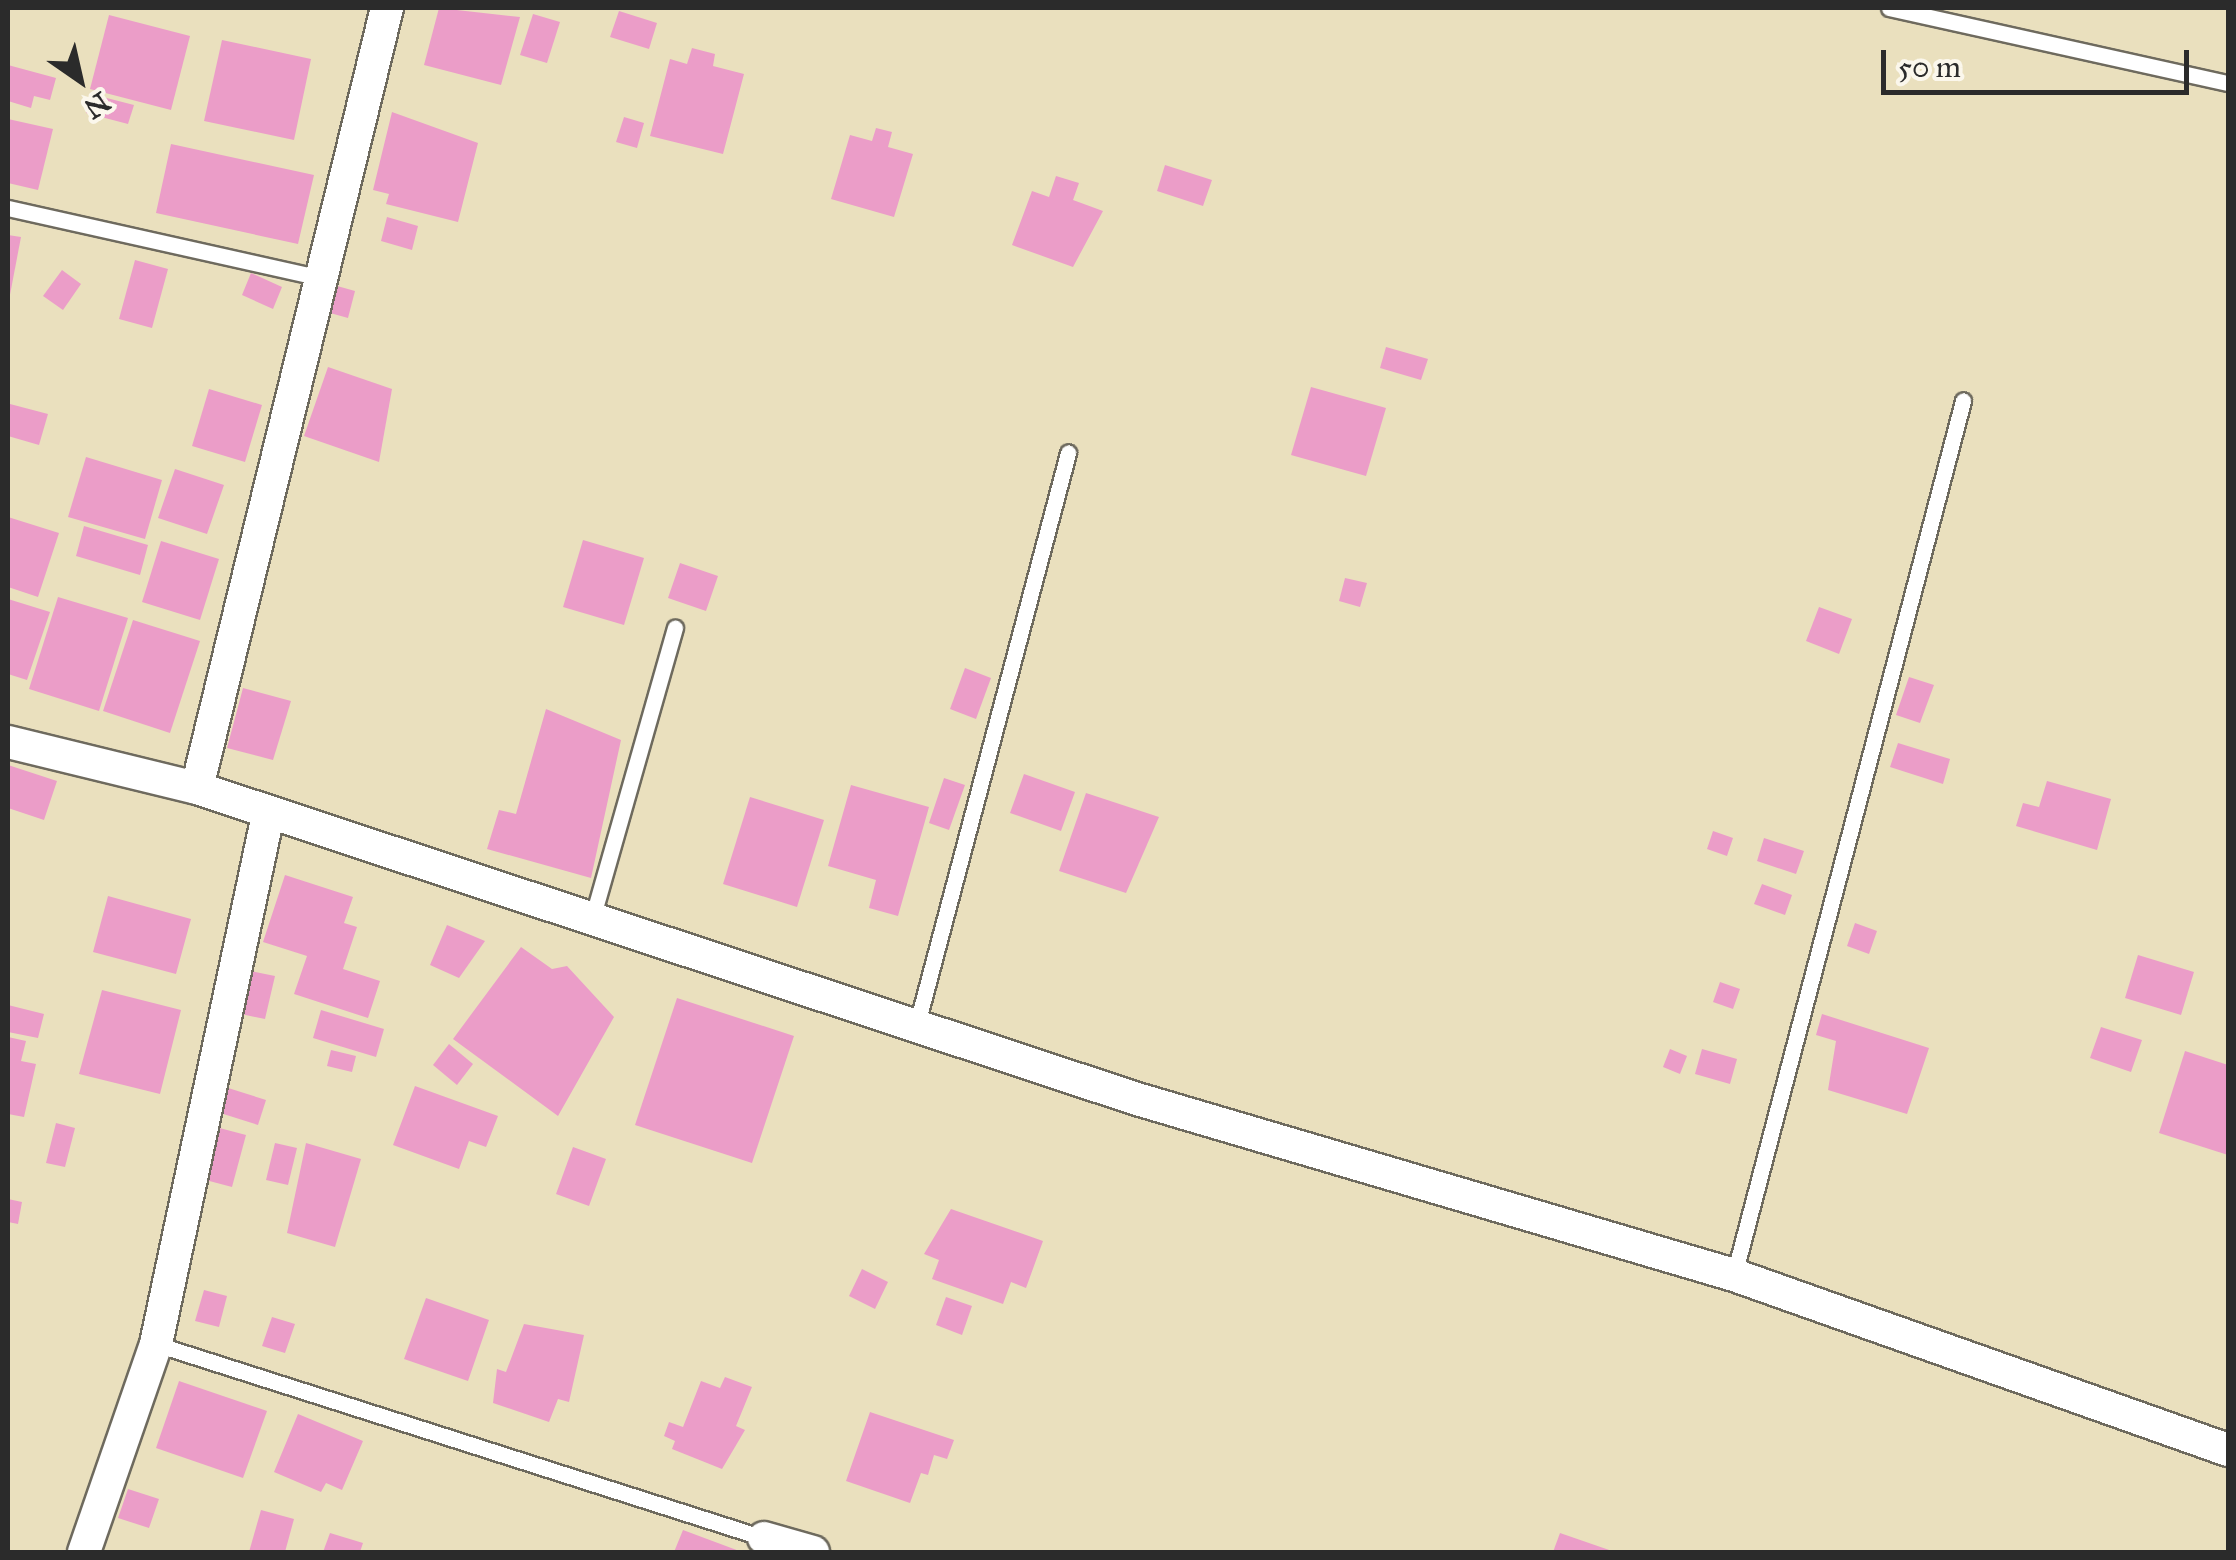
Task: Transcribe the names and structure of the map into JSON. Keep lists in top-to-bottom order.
{
  "scale_bar": "50 m",
  "north": "bottom right"
}
